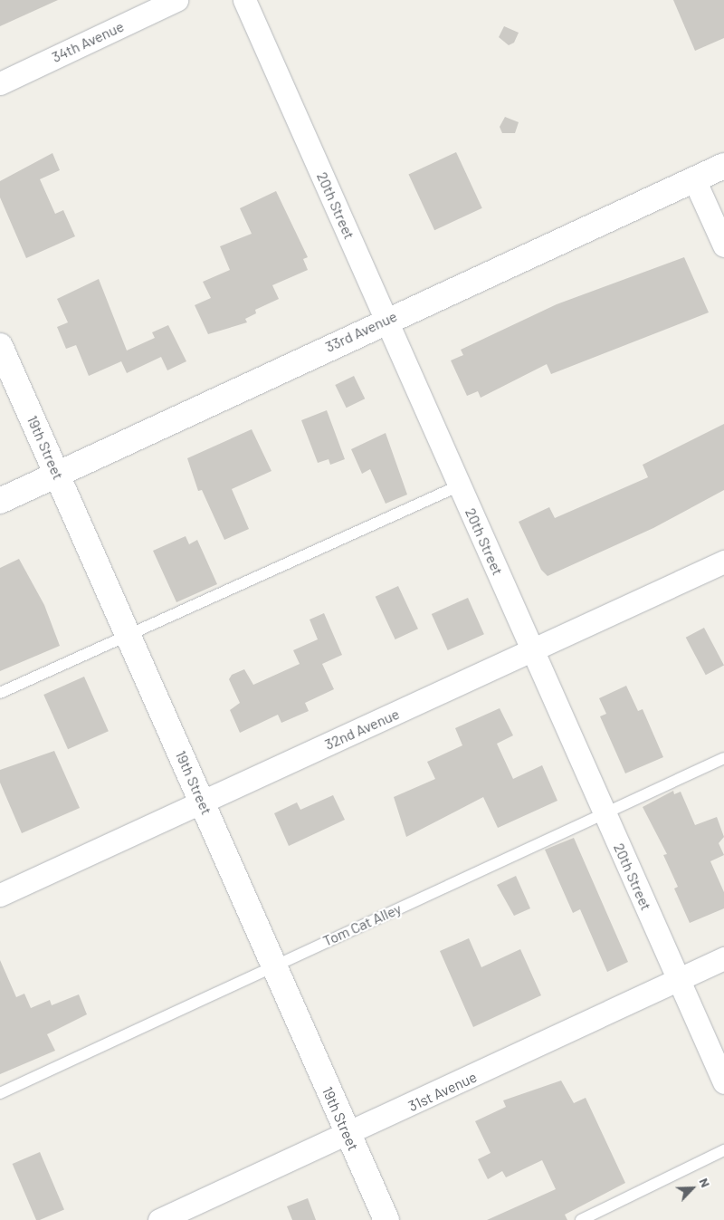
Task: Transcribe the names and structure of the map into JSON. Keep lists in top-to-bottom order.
{
  "streets": {
    "street": [
      "34th Avenue",
      "20th Street",
      "33rd Avenue",
      "19th Street",
      "32nd Avenue",
      "31st Avenue"
    ],
    "lane": ["Tom Cat Alley"]
  },
  "crossings": [
    ["20th Street", "33rd Avenue"],
    ["20th Street", "32nd Avenue"],
    ["20th Street", "Tom Cat Alley"],
    ["20th Street", "31st Avenue"],
    ["33rd Avenue", "19th Street"],
    ["19th Street", "32nd Avenue"],
    ["19th Street", "Tom Cat Alley"],
    ["19th Street", "31st Avenue"]
  ],
  "north": "top right"
}
